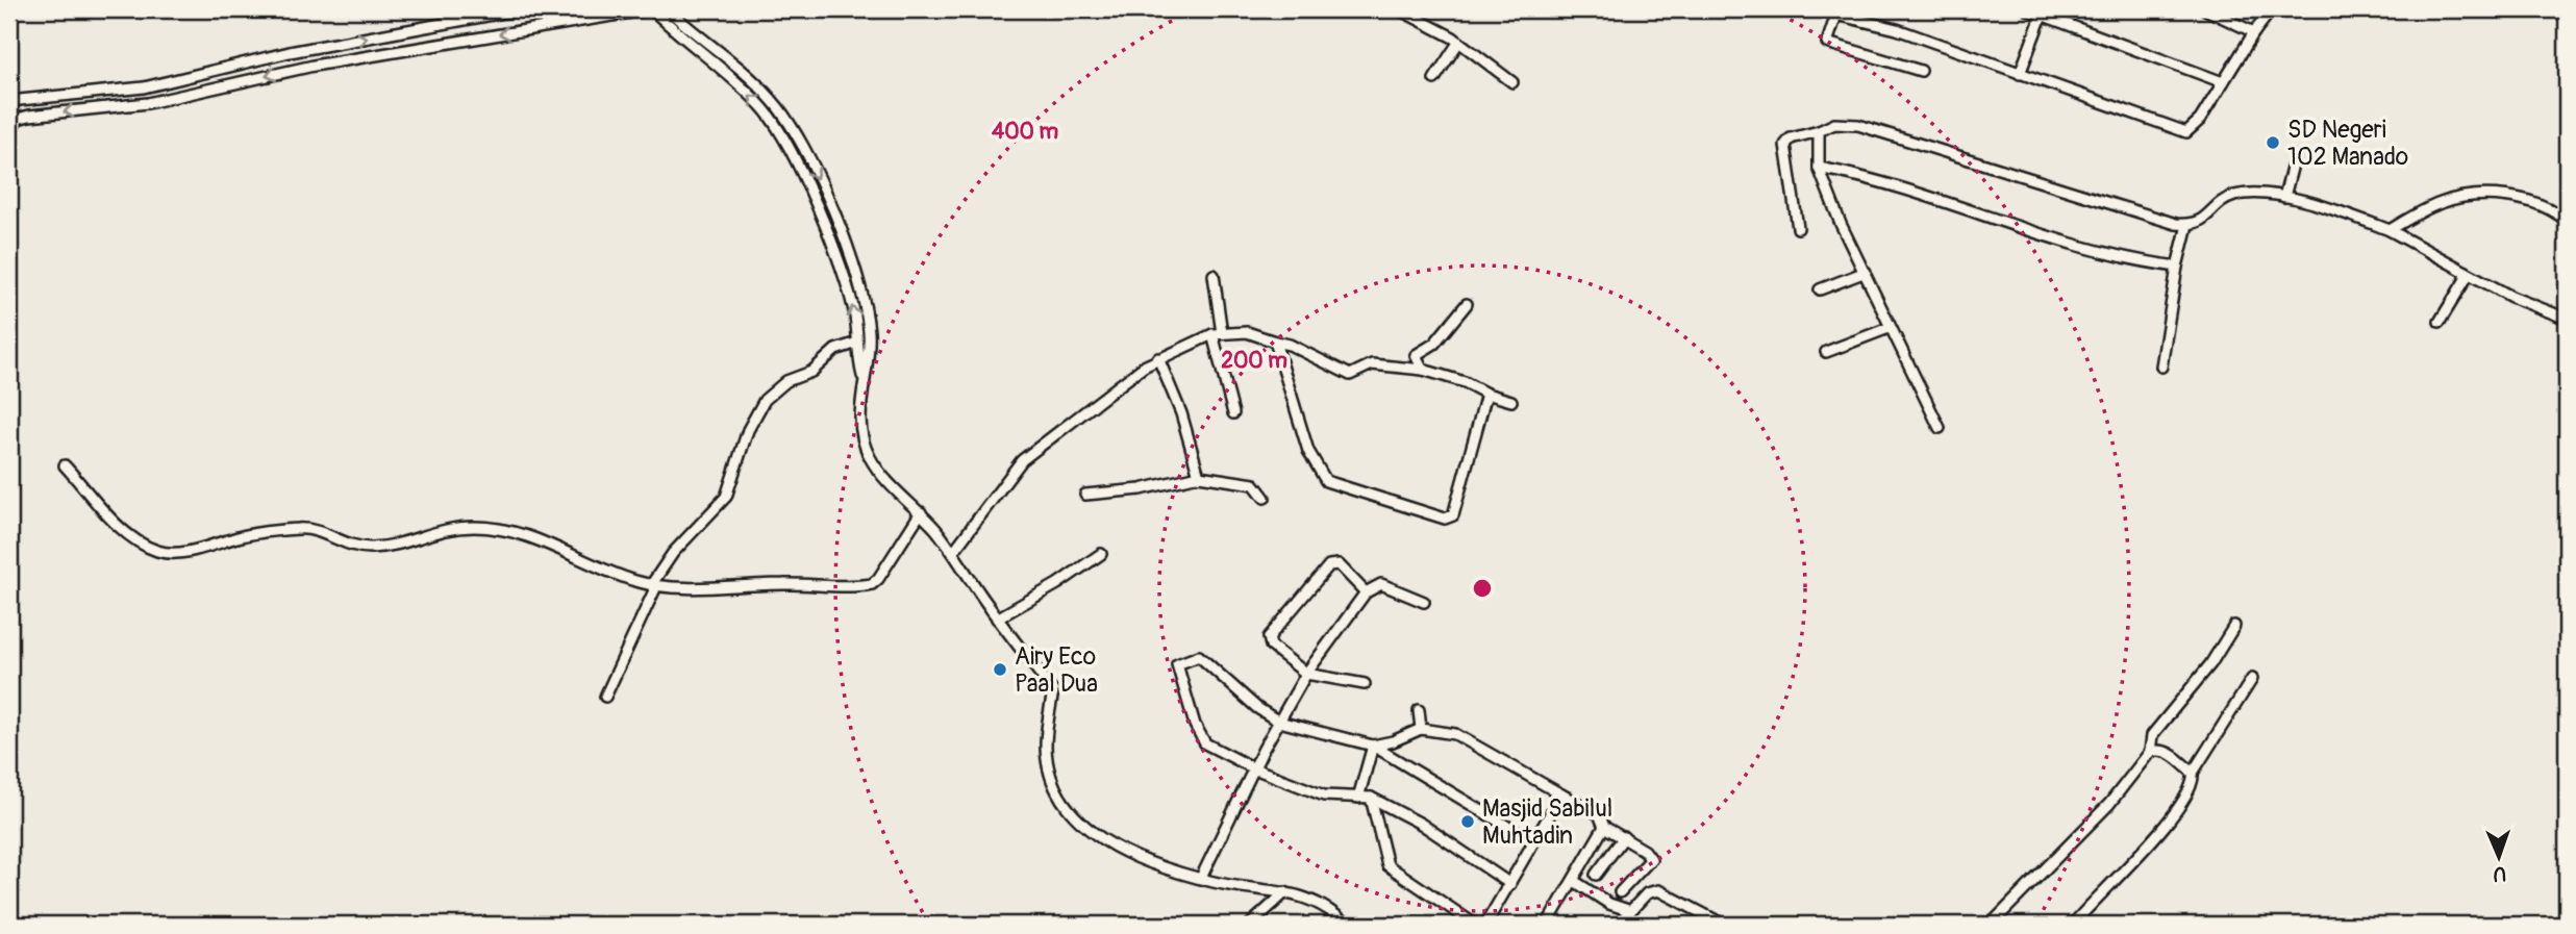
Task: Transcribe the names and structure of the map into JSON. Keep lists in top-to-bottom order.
{
  "places": ["SD Negeri 102 Manado", "Airy Eco Paal Dua", "Masjid Sabilul Muhtadin"],
  "north": "bottom",
  "rings": ["400 m", "200 m"]
}
